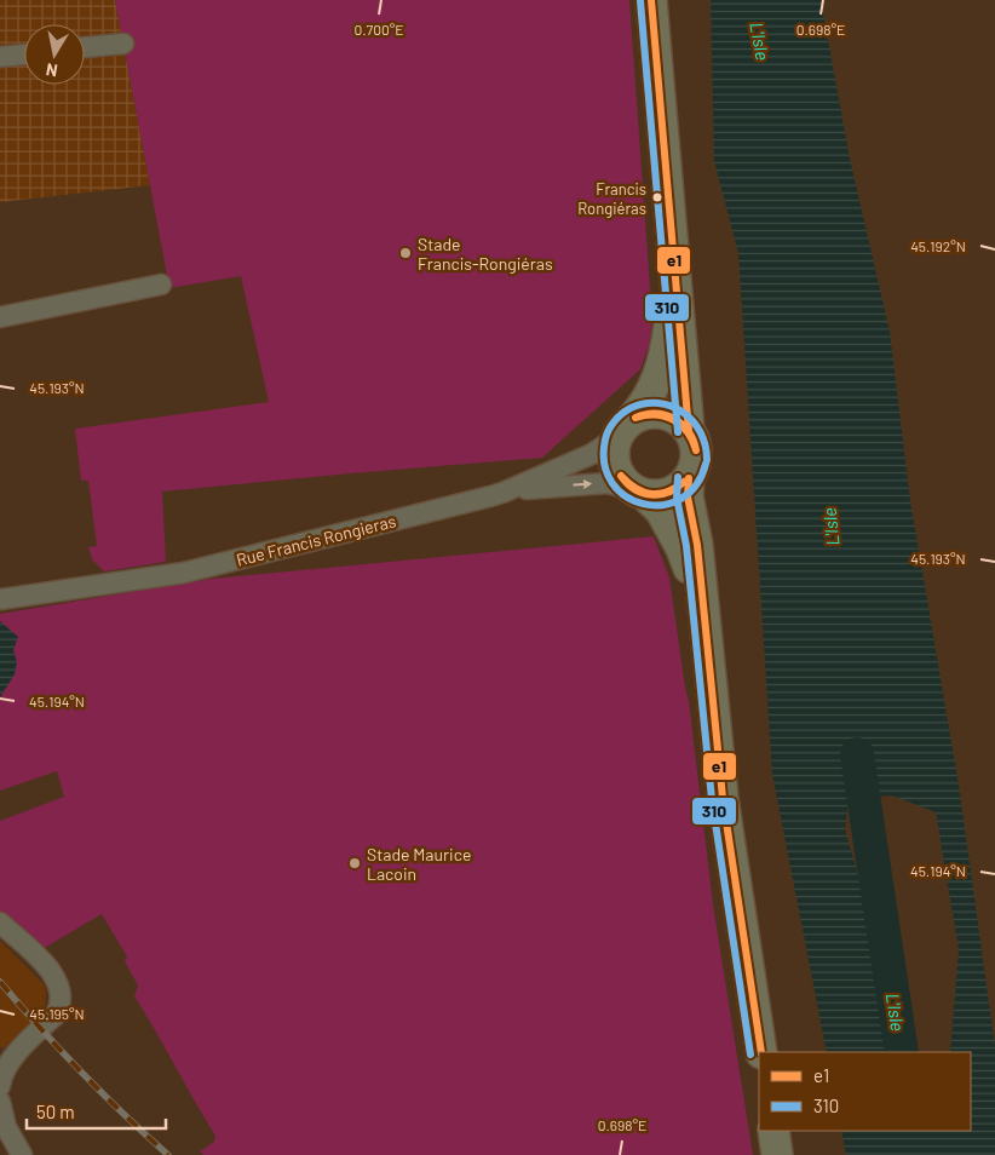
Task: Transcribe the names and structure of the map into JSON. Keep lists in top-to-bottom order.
{
  "streets": {
    "street": ["Rue Francis Rongieras"]
  },
  "water": ["L'Isle"],
  "places": ["Francis Rongiéras", "Stade Francis-Rongiéras", "Stade Maurice Lacoin"],
  "lines": ["transit line e1", "transit line 310"],
  "legend": ["e1", "310"],
  "scale_bar": "50 m",
  "north": "bottom",
  "coordinates": [
    "0.700°E",
    "0.698°E",
    "45.192°N",
    "45.193°N",
    "45.194°N",
    "45.195°N"
  ]
}
